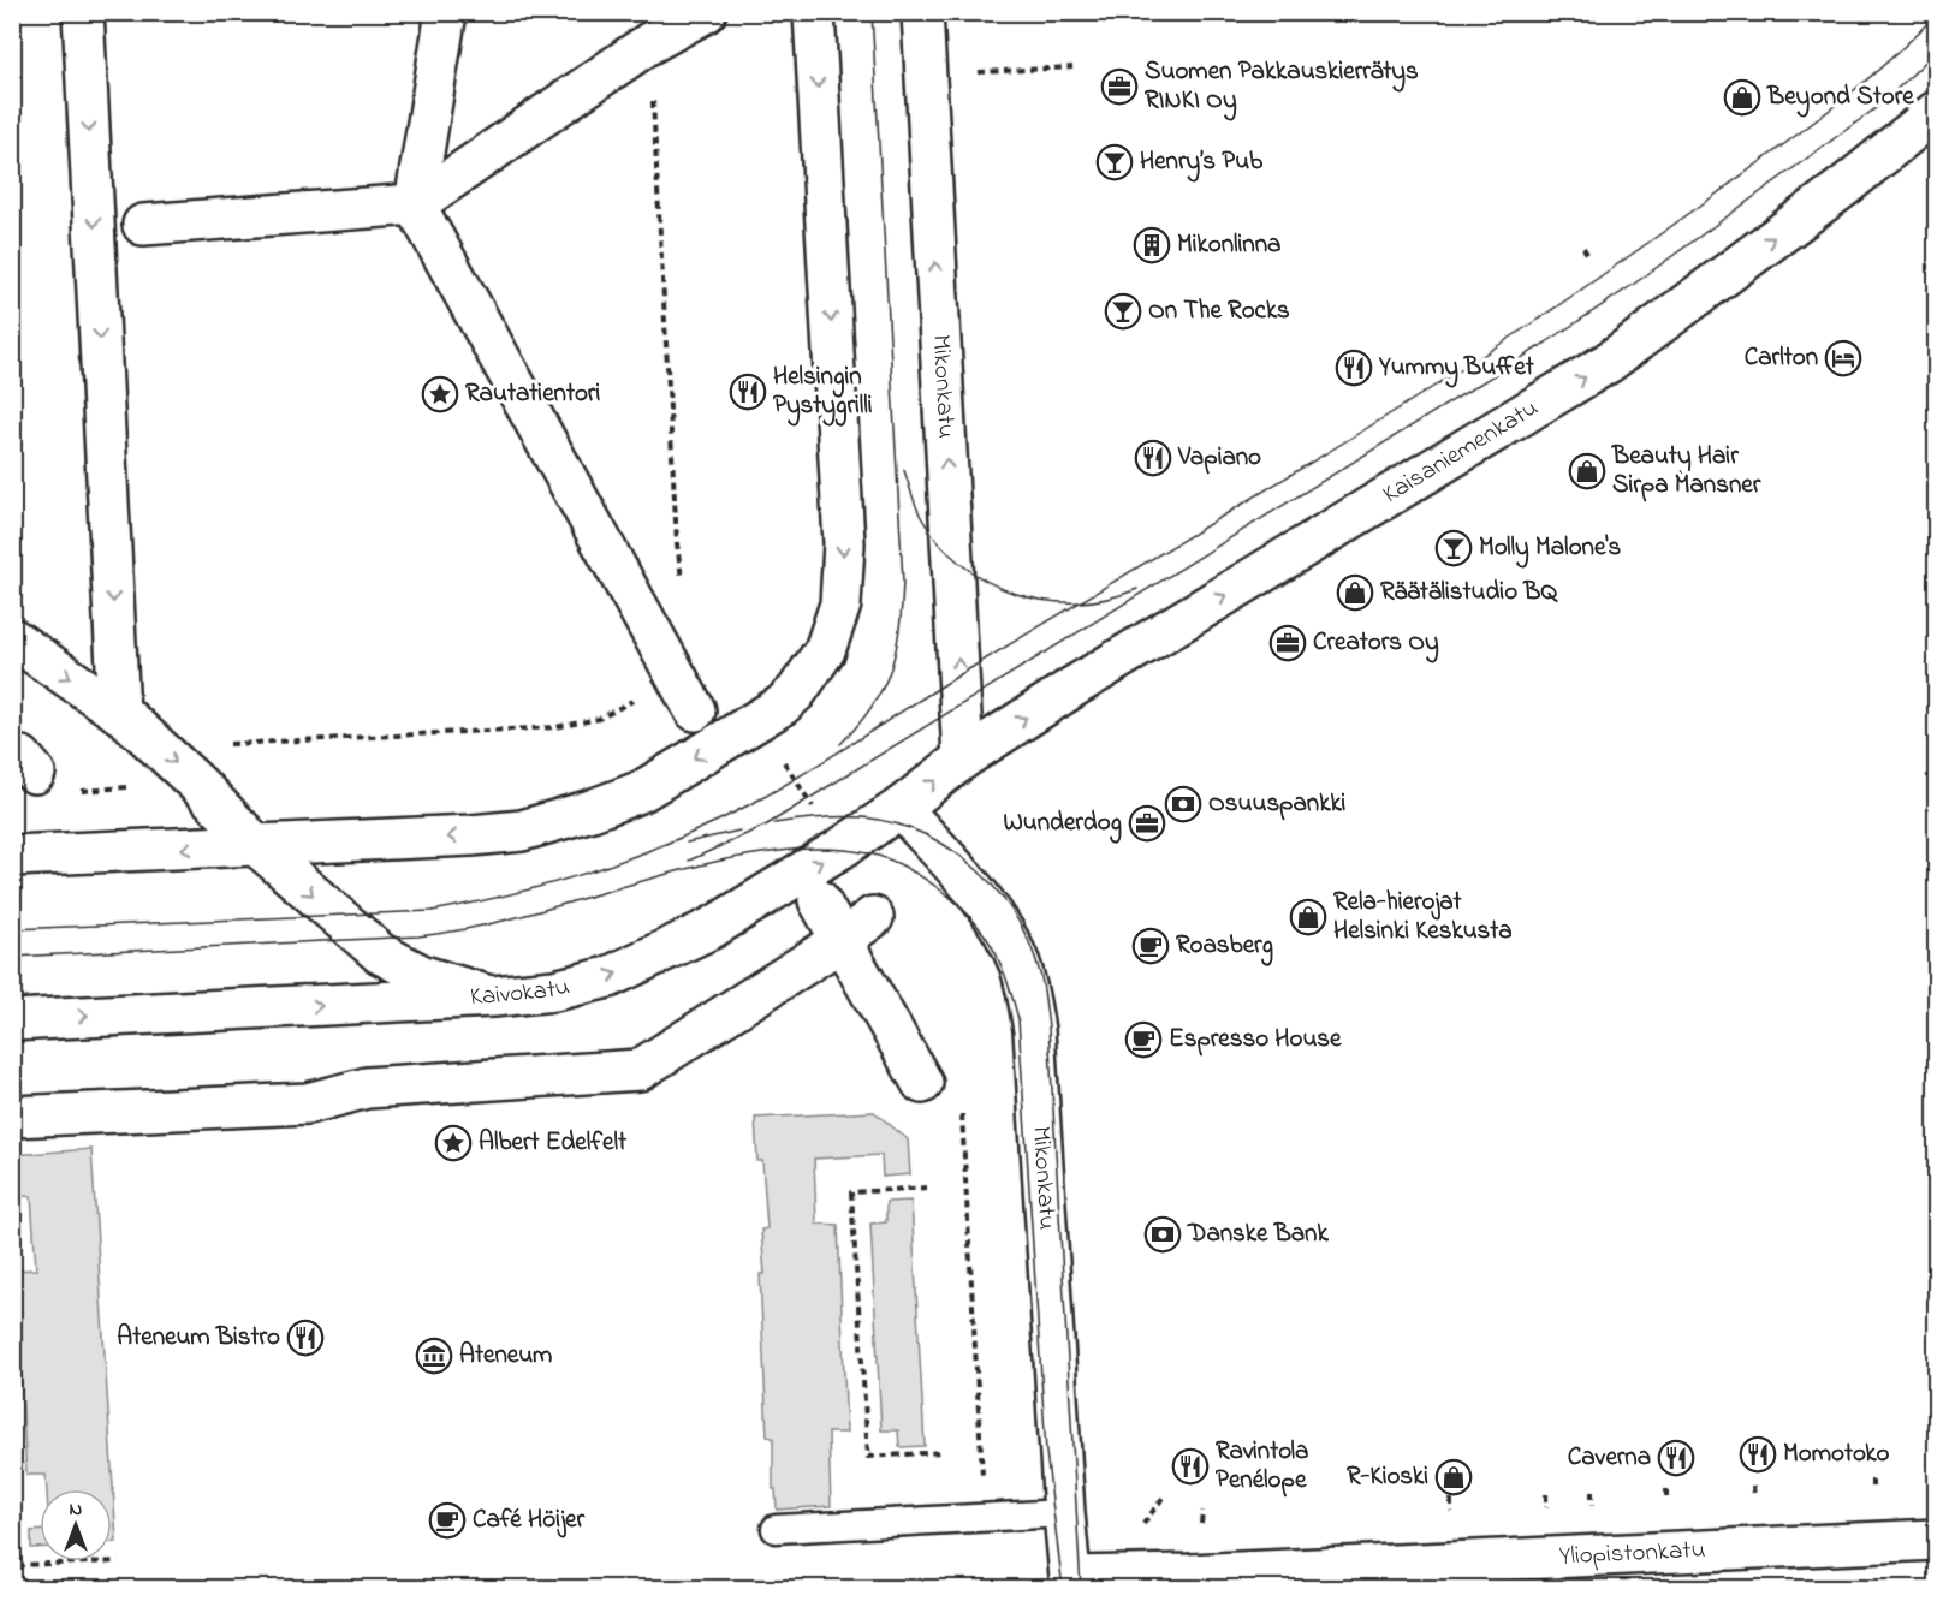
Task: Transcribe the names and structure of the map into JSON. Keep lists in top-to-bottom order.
{
  "streets": {
    "street": [
      "Mikonkatu",
      "Kaisaniemenkatu",
      "Kaivokatu",
      "Yliopistonkatu"
    ]
  },
  "crossings": [
    ["Mikonkatu", "Kaisaniemenkatu"],
    ["Mikonkatu", "Kaivokatu"],
    ["Mikonkatu", "Yliopistonkatu"],
    ["Kaisaniemenkatu", "Kaivokatu"]
  ],
  "one_way": ["Kaisaniemenkatu"],
  "places": {
    "office": ["Suomen Pakkauskierrätys RINKI Oy", "Creators Oy", "Wunderdog"],
    "shop": [
      "Beyond Store",
      "Beauty Hair Sirpa Mansner",
      "Räätälistudio BQ",
      "Rela-hierojat Helsinki Keskusta",
      "R-Kioski"
    ],
    "bar": ["Henry’s Pub", "On The Rocks", "Molly Malone's"],
    "building": ["Mikonlinna"],
    "hotel": ["Carlton"],
    "restaurant": [
      "Yummy Buffet",
      "Helsingin Pystygrilli",
      "Vapiano",
      "Ateneum Bistro",
      "Momotoko",
      "Caverna",
      "Ravintola Penélope"
    ],
    "place": ["Rautatientori", "Albert Edelfelt"],
    "bank": ["Osuuspankki", "Danske Bank"],
    "cafe": ["Roasberg", "Espresso House", "Café Höijer"],
    "museum": ["Ateneum"]
  },
  "north": "top"
}
